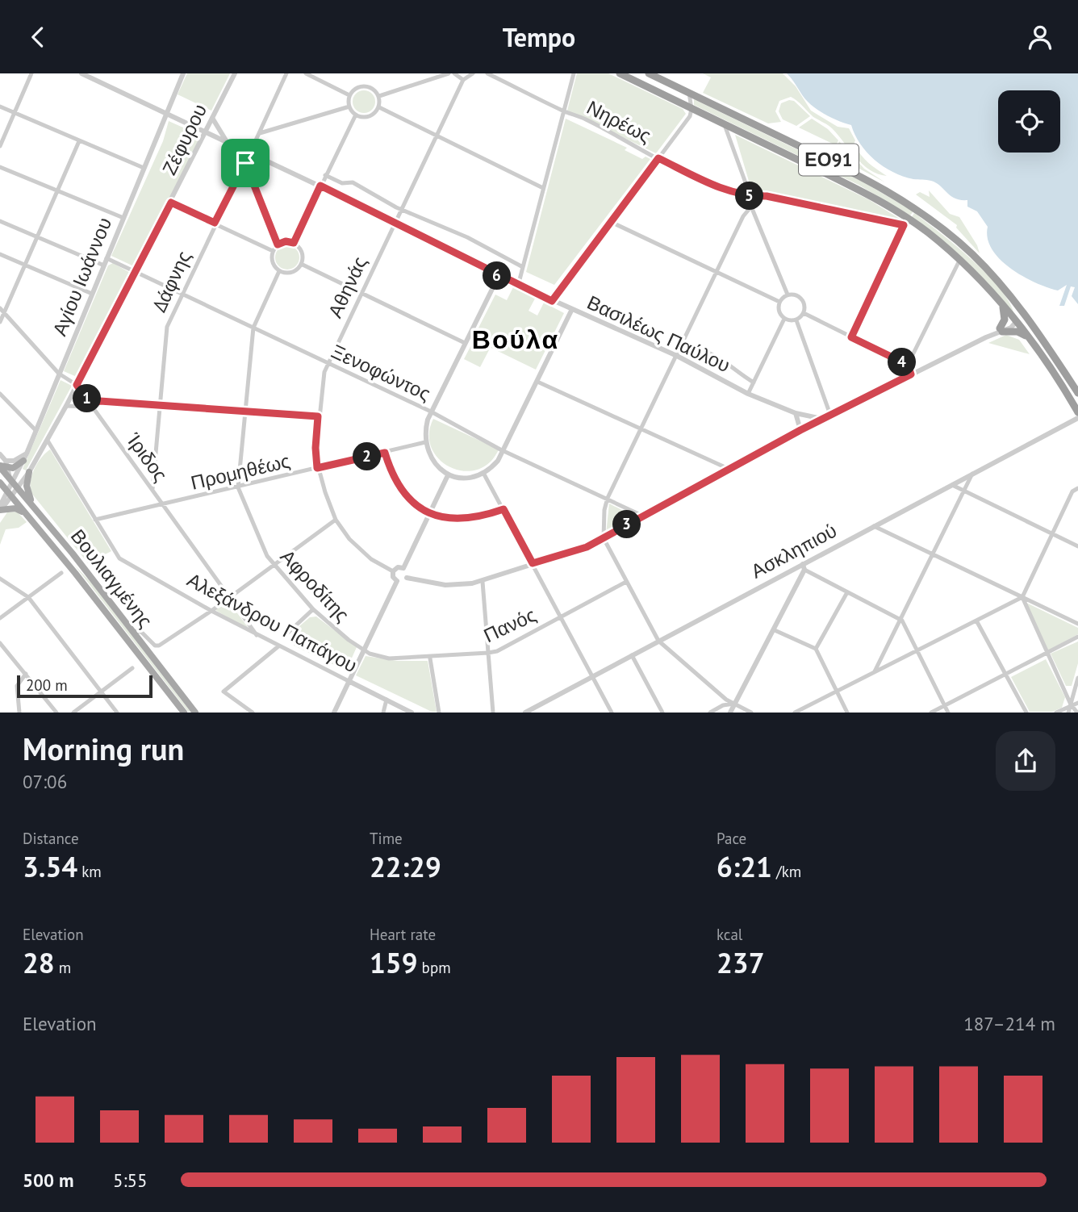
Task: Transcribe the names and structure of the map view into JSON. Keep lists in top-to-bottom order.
{
  "streets": {
    "highway": ["ΕΟ91"],
    "main road": ["Βουλιαγμένης"],
    "street": [
      "Νηρέως",
      "Ζέφυρου",
      "Αγίου Ιωάννου",
      "Δάφνης",
      "Αθηνάς",
      "Βασιλέως Παύλου",
      "Ξενοφώντος",
      "Ίριδος",
      "Προμηθέως",
      "Ασκληπιού",
      "Αφροδίτης",
      "Αλεξάνδρου Παπάγου",
      "Πανός"
    ]
  },
  "crossings": [
    ["Νηρέως", "ΕΟ91"],
    ["Ζέφυρου", "Αγίου Ιωάννου"],
    ["Ζέφυρου", "Βασιλέως Παύλου"],
    ["Ζέφυρου", "Ξενοφώντος"],
    ["Ζέφυρου", "Ίριδος"],
    ["Ζέφυρου", "Βουλιαγμένης"],
    ["Αγίου Ιωάννου", "Βασιλέως Παύλου"],
    ["Αγίου Ιωάννου", "Ξενοφώντος"],
    ["Αγίου Ιωάννου", "Ίριδος"],
    ["Αγίου Ιωάννου", "Βουλιαγμένης"],
    ["Δάφνης", "Βασιλέως Παύλου"],
    ["Δάφνης", "Ξενοφώντος"],
    ["Δάφνης", "Ίριδος"],
    ["Αθηνάς", "Βασιλέως Παύλου"],
    ["Αθηνάς", "Ξενοφώντος"],
    ["Αθηνάς", "Προμηθέως"],
    ["Ξενοφώντος", "Αφροδίτης"],
    ["Ίριδος", "Προμηθέως"],
    ["Ίριδος", "Αλεξάνδρου Παπάγου"],
    ["Προμηθέως", "Αφροδίτης"],
    ["Προμηθέως", "Αλεξάνδρου Παπάγου"],
    ["Αφροδίτης", "Πανός"]
  ],
  "districts": ["Βούλα"],
  "scale_bar": "200 m",
  "page": {
    "header": "Tempo",
    "pins": [
      "5",
      "6",
      "4",
      "1",
      "2",
      "3"
    ],
    "scale": "200 m",
    "heading": ["Morning run", "07:06"],
    "stats": [
      ["Distance", "3.54 km"],
      ["Time", "22:29"],
      ["Pace", "6:21 /km"],
      ["Elevation", "28 m"],
      ["Heart rate", "159 bpm"],
      ["kcal", "237"]
    ],
    "chart": ["Elevation", "187–214 m"],
    "list": [
      {
        "name": "500 m",
        "note": "5:55"
      }
    ]
  }
}
